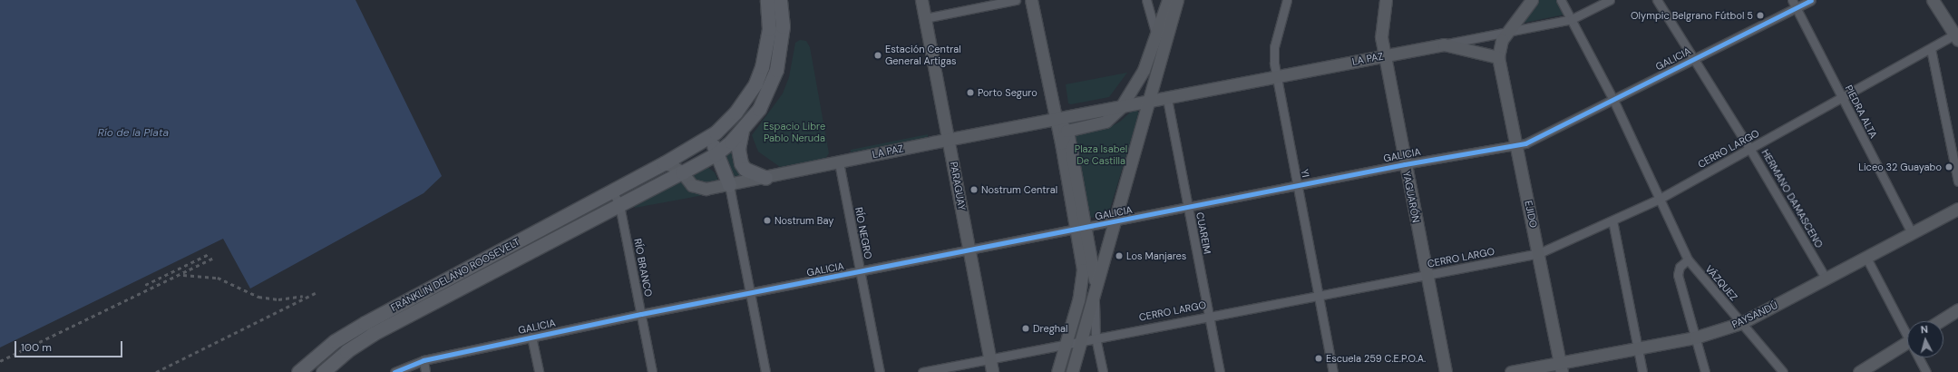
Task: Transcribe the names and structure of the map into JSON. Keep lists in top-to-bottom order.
{
  "streets": {
    "main road": ["FRANKLIN DELANO ROOSEVELT"],
    "street": [
      "LA PAZ",
      "GALICIA",
      "PIEDRA ALTA",
      "CERRO LARGO",
      "YI",
      "PARAGUAY",
      "YAGUARÓN",
      "HERMANO DAMASCENO",
      "EJIDO",
      "RÍO NEGRO",
      "CUAREIM",
      "RÍO BRANCO",
      "VÁZQUEZ",
      "PAYSANDÚ"
    ]
  },
  "crossings": [
    ["LA PAZ", "YI"],
    ["LA PAZ", "PARAGUAY"],
    ["LA PAZ", "YAGUARÓN"],
    ["LA PAZ", "EJIDO"],
    ["LA PAZ", "RÍO NEGRO"],
    ["LA PAZ", "CUAREIM"],
    ["LA PAZ", "FRANKLIN DELANO ROOSEVELT"],
    ["LA PAZ", "VÁZQUEZ"],
    ["GALICIA", "PIEDRA ALTA"],
    ["GALICIA", "YI"],
    ["GALICIA", "PARAGUAY"],
    ["GALICIA", "YAGUARÓN"],
    ["GALICIA", "HERMANO DAMASCENO"],
    ["GALICIA", "EJIDO"],
    ["GALICIA", "RÍO NEGRO"],
    ["GALICIA", "CUAREIM"],
    ["GALICIA", "RÍO BRANCO"],
    ["GALICIA", "VÁZQUEZ"],
    ["PIEDRA ALTA", "CERRO LARGO"],
    ["PIEDRA ALTA", "PAYSANDÚ"],
    ["CERRO LARGO", "YI"],
    ["CERRO LARGO", "PARAGUAY"],
    ["CERRO LARGO", "YAGUARÓN"],
    ["CERRO LARGO", "HERMANO DAMASCENO"],
    ["CERRO LARGO", "EJIDO"],
    ["CERRO LARGO", "CUAREIM"],
    ["CERRO LARGO", "VÁZQUEZ"],
    ["HERMANO DAMASCENO", "PAYSANDÚ"],
    ["EJIDO", "PAYSANDÚ"],
    ["RÍO BRANCO", "FRANKLIN DELANO ROOSEVELT"],
    ["VÁZQUEZ", "PAYSANDÚ"]
  ],
  "water": ["Río de la Plata"],
  "parks": ["Espacio Libre Pablo Neruda", "Plaza Isabel De Castilla"],
  "places": [
    "Olympic Belgrano Fútbol 5",
    "Estación Central General Artigas",
    "Porto Seguro",
    "Liceo 32 Guayabo",
    "Nostrum Central",
    "Nostrum Bay",
    "Los Manjares",
    "Dreghal",
    "Escuela 259 C.E.P.O.A."
  ],
  "scale_bar": "100 m",
  "north": "top"
}
